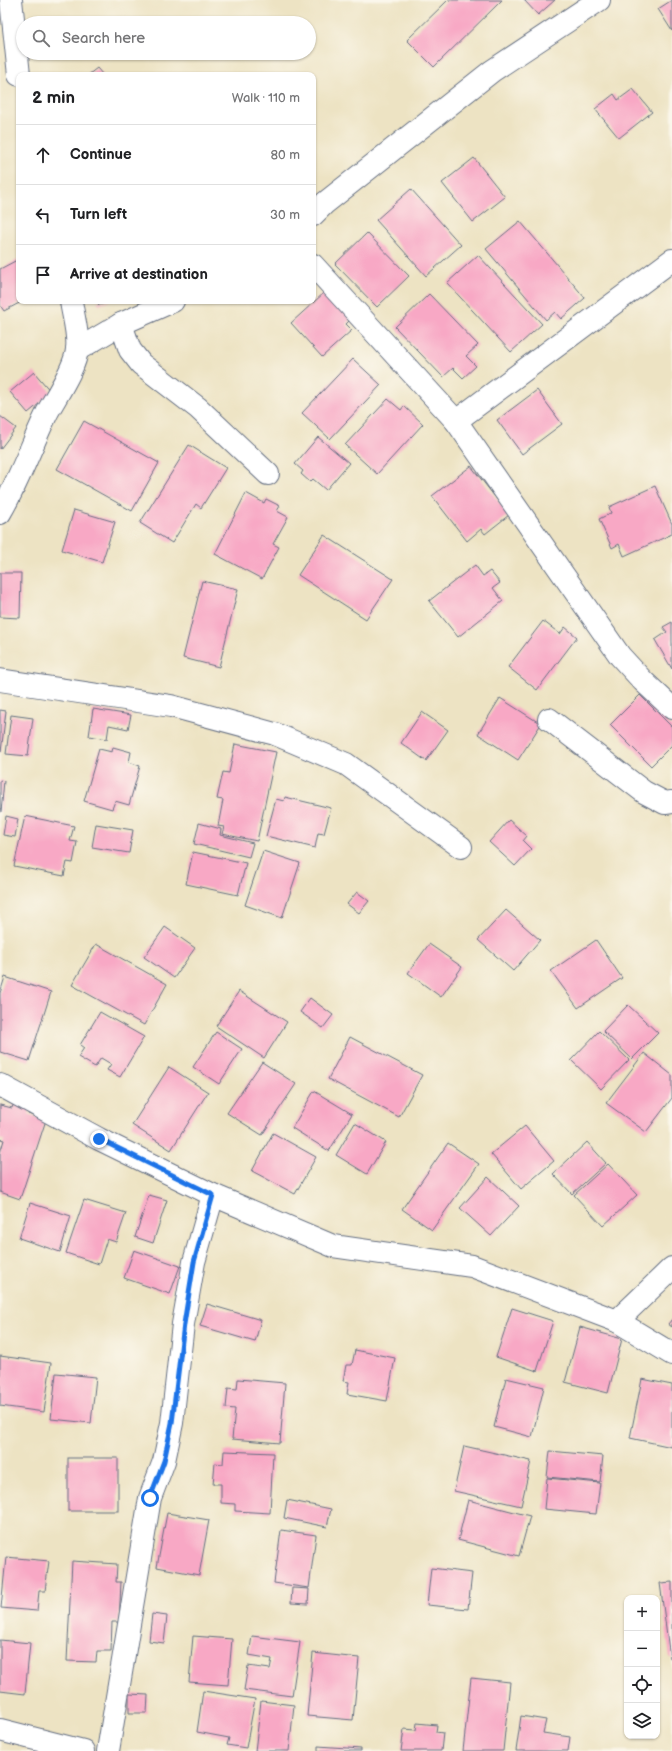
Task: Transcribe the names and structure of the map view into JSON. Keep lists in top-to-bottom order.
{
  "page": {
    "search": "Search here",
    "heading": ["2 min", "Walk · 110 m"],
    "list": [
      ["Continue", "80 m"],
      ["Turn left", "30 m"],
      "Arrive at destination"
    ],
    "map_buttons": ["+", "−"]
  }
}
